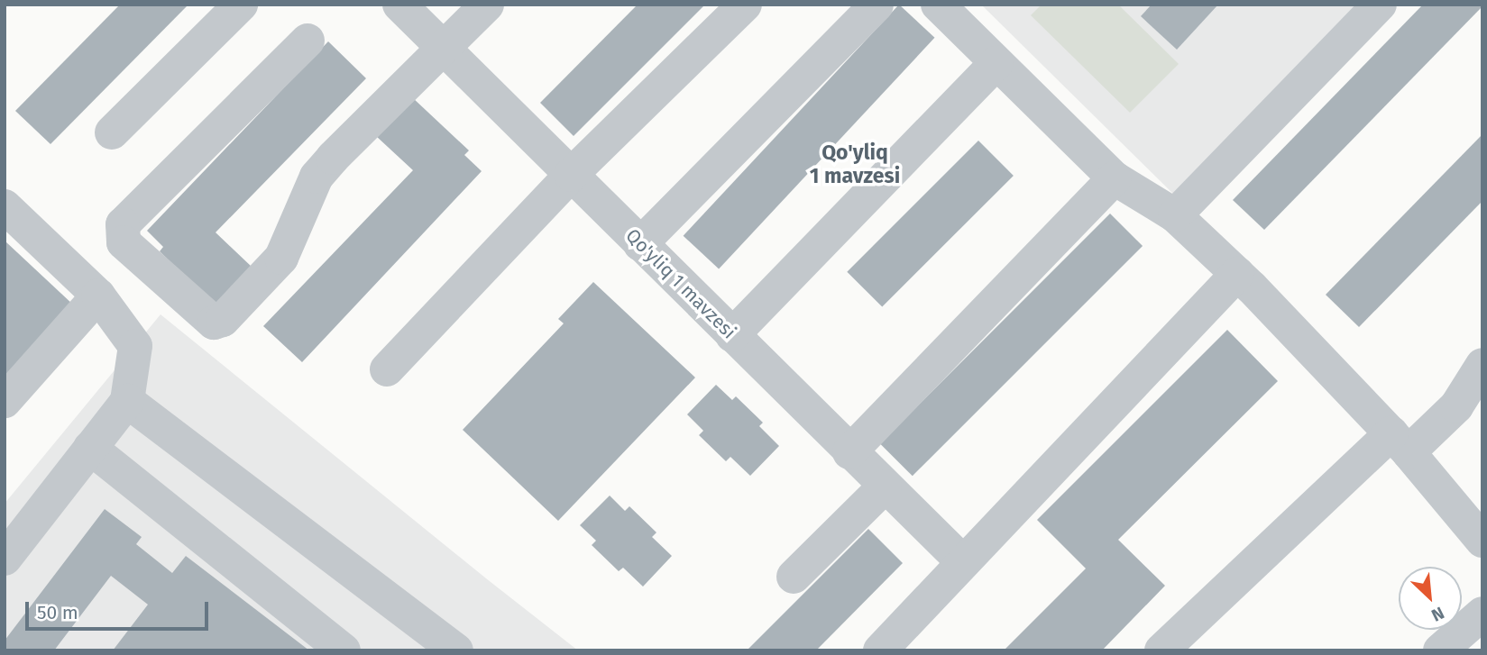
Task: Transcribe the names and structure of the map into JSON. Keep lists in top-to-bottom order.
{
  "streets": {
    "street": ["Qo'yliq 1 mavzesi"]
  },
  "districts": ["Qo'yliq 1 mavzesi"],
  "scale_bar": "50 m",
  "north": "bottom right"
}
